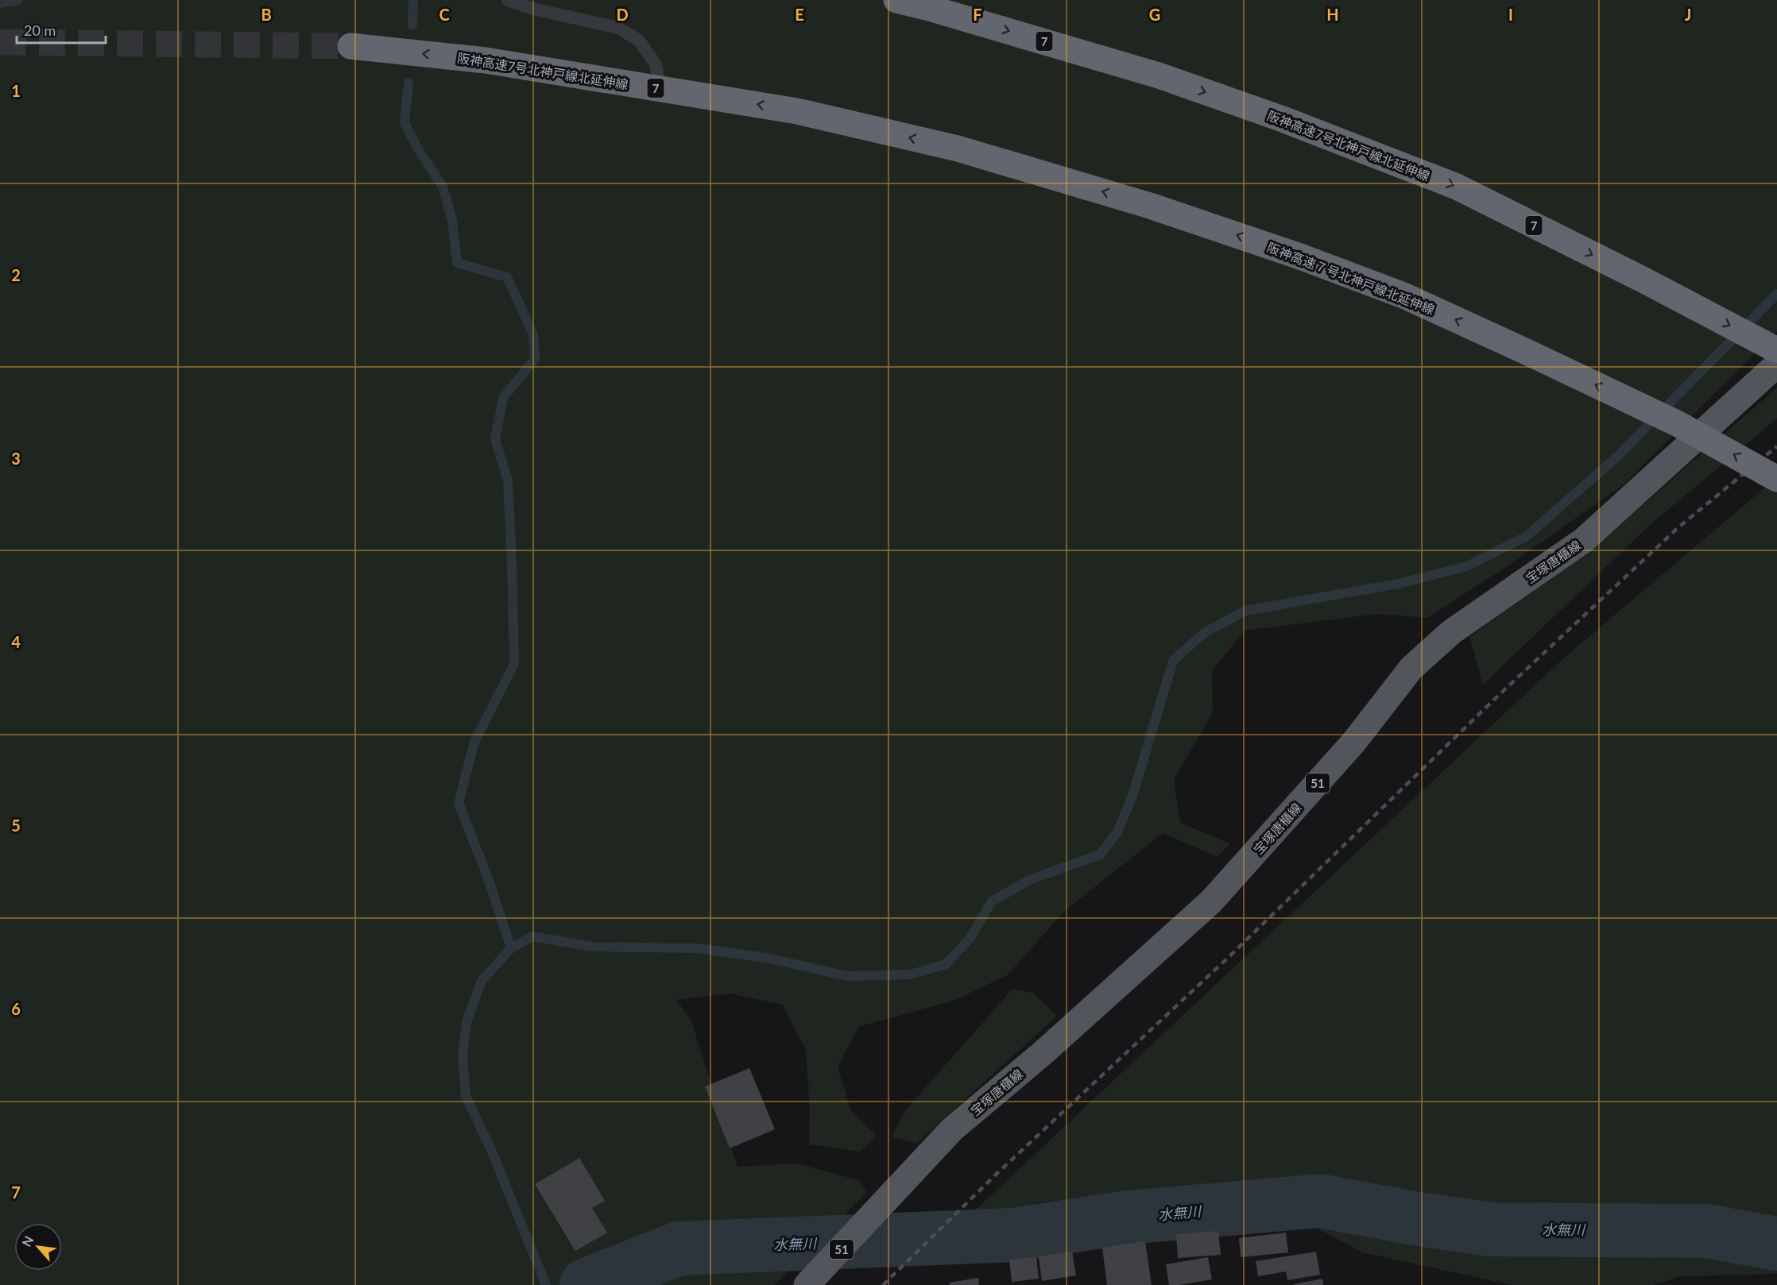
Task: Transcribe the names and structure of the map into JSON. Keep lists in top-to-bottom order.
{
  "streets": {
    "highway": ["7", "阪神高速7号北神戸線北延伸線", "阪神高速７号北神戸線北延伸線"],
    "main road": ["宝塚唐櫃線", "51"]
  },
  "crossings": [
    ["阪神高速7号北神戸線北延伸線", "阪神高速７号北神戸線北延伸線"]
  ],
  "one_way": ["阪神高速７号北神戸線北延伸線"],
  "water": ["水無川"],
  "scale_bar": "20 m",
  "north": "top left",
  "grid": {
    "columns": [
      "B",
      "C",
      "D",
      "E",
      "F",
      "G",
      "H",
      "I",
      "J"
    ],
    "rows": [
      "1",
      "2",
      "3",
      "4",
      "5",
      "6",
      "7"
    ]
  }
}
